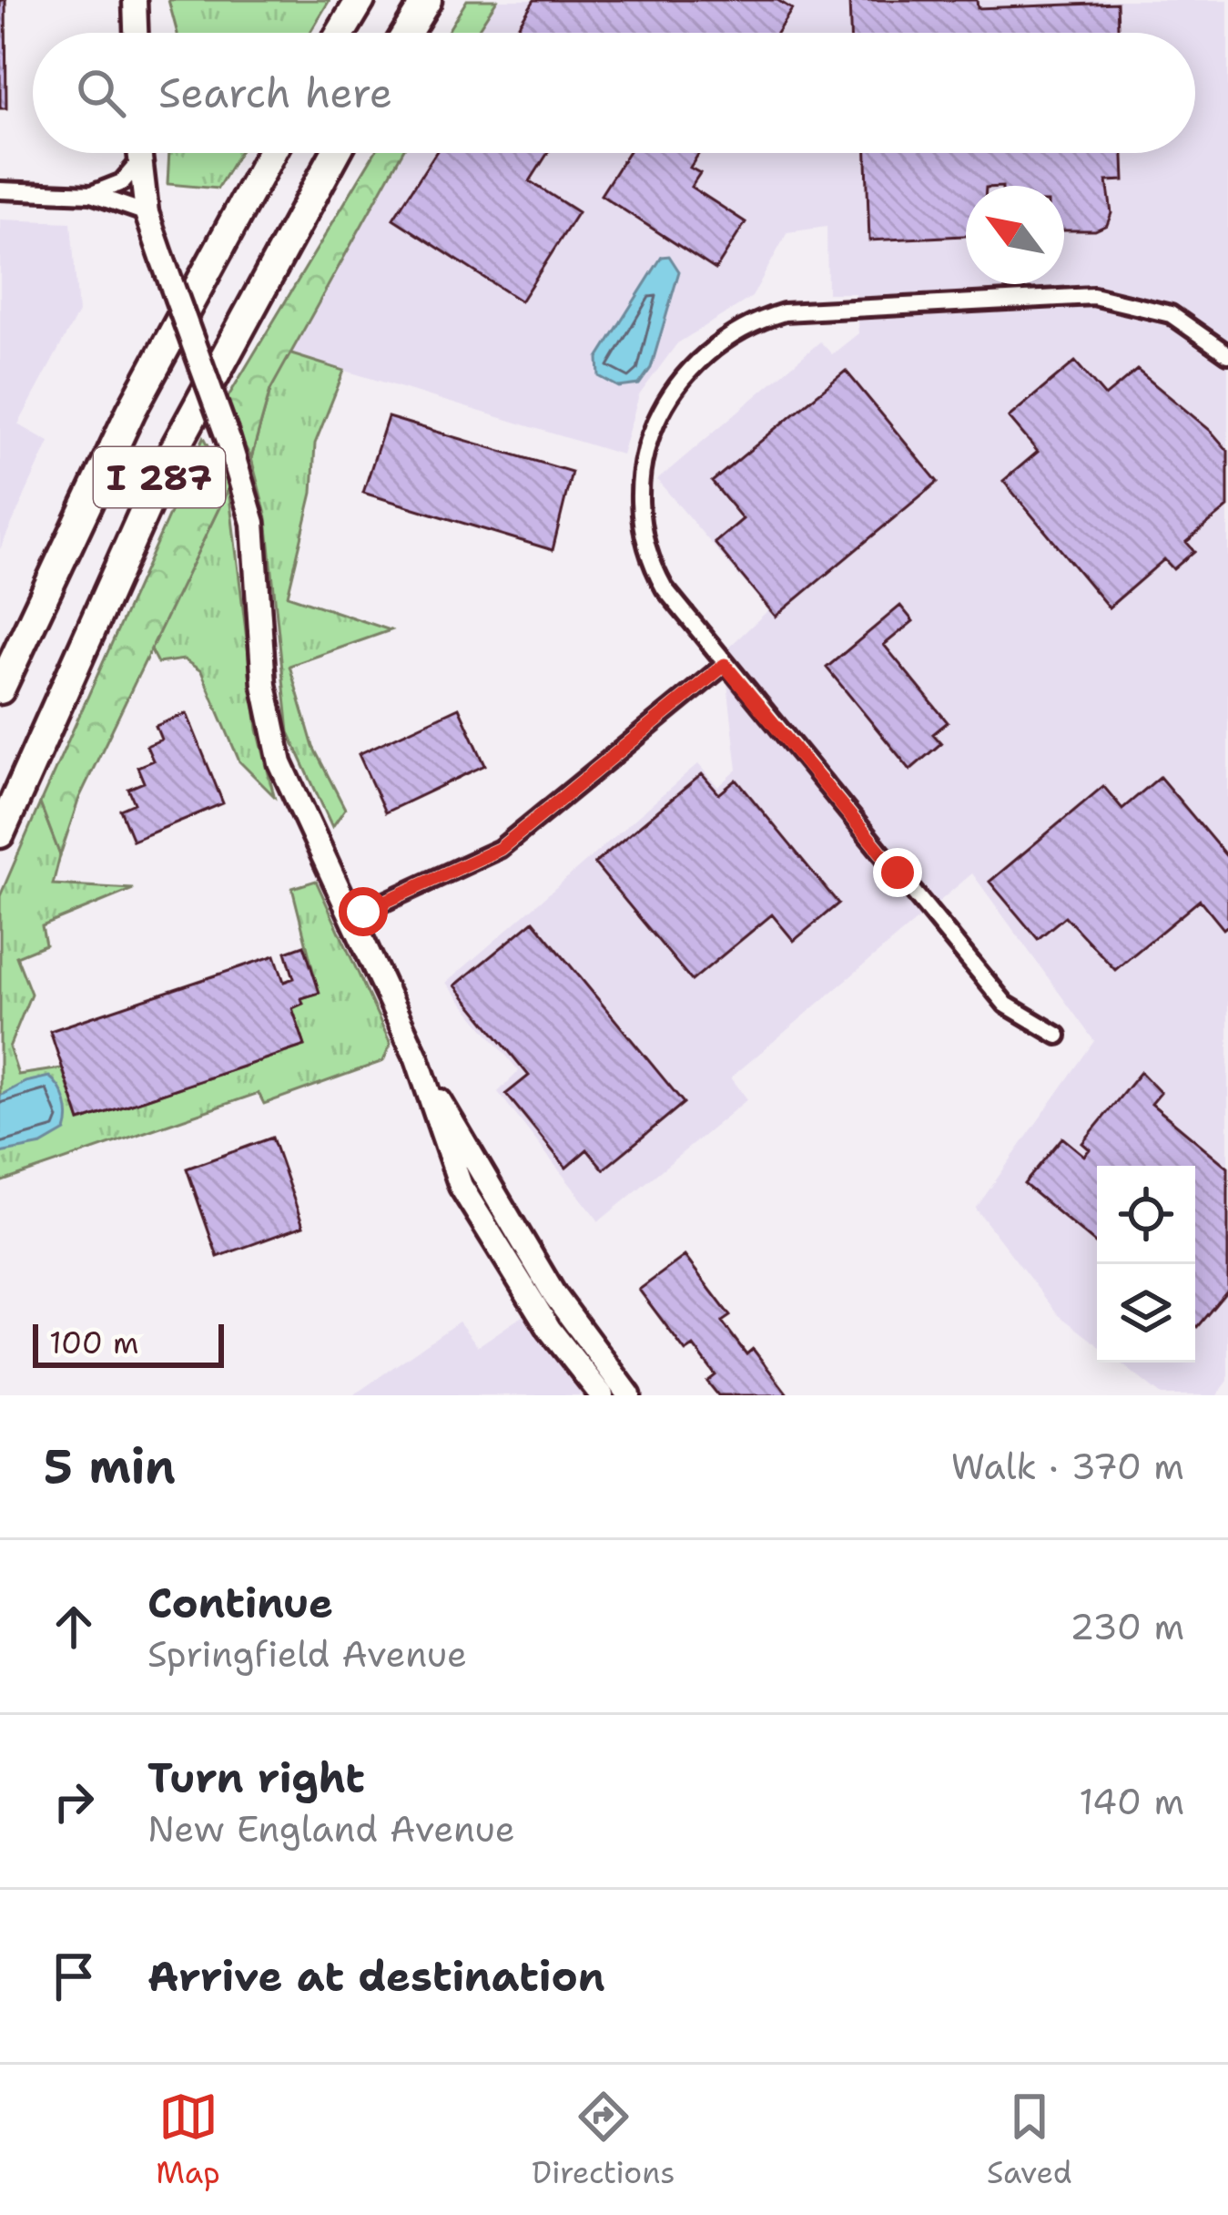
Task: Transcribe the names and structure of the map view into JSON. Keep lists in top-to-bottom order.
{
  "streets": {
    "highway": ["I 287"]
  },
  "scale_bar": "100 m",
  "north": "top left",
  "page": {
    "search": "Search here",
    "scale": "100 m",
    "heading": ["5 min", "Walk · 370 m"],
    "list": [
      ["Continue", "Springfield Avenue", "230 m"],
      ["Turn right", "New England Avenue", "140 m"],
      "Arrive at destination"
    ],
    "nav": ["Map", "Directions", "Saved"]
  }
}
